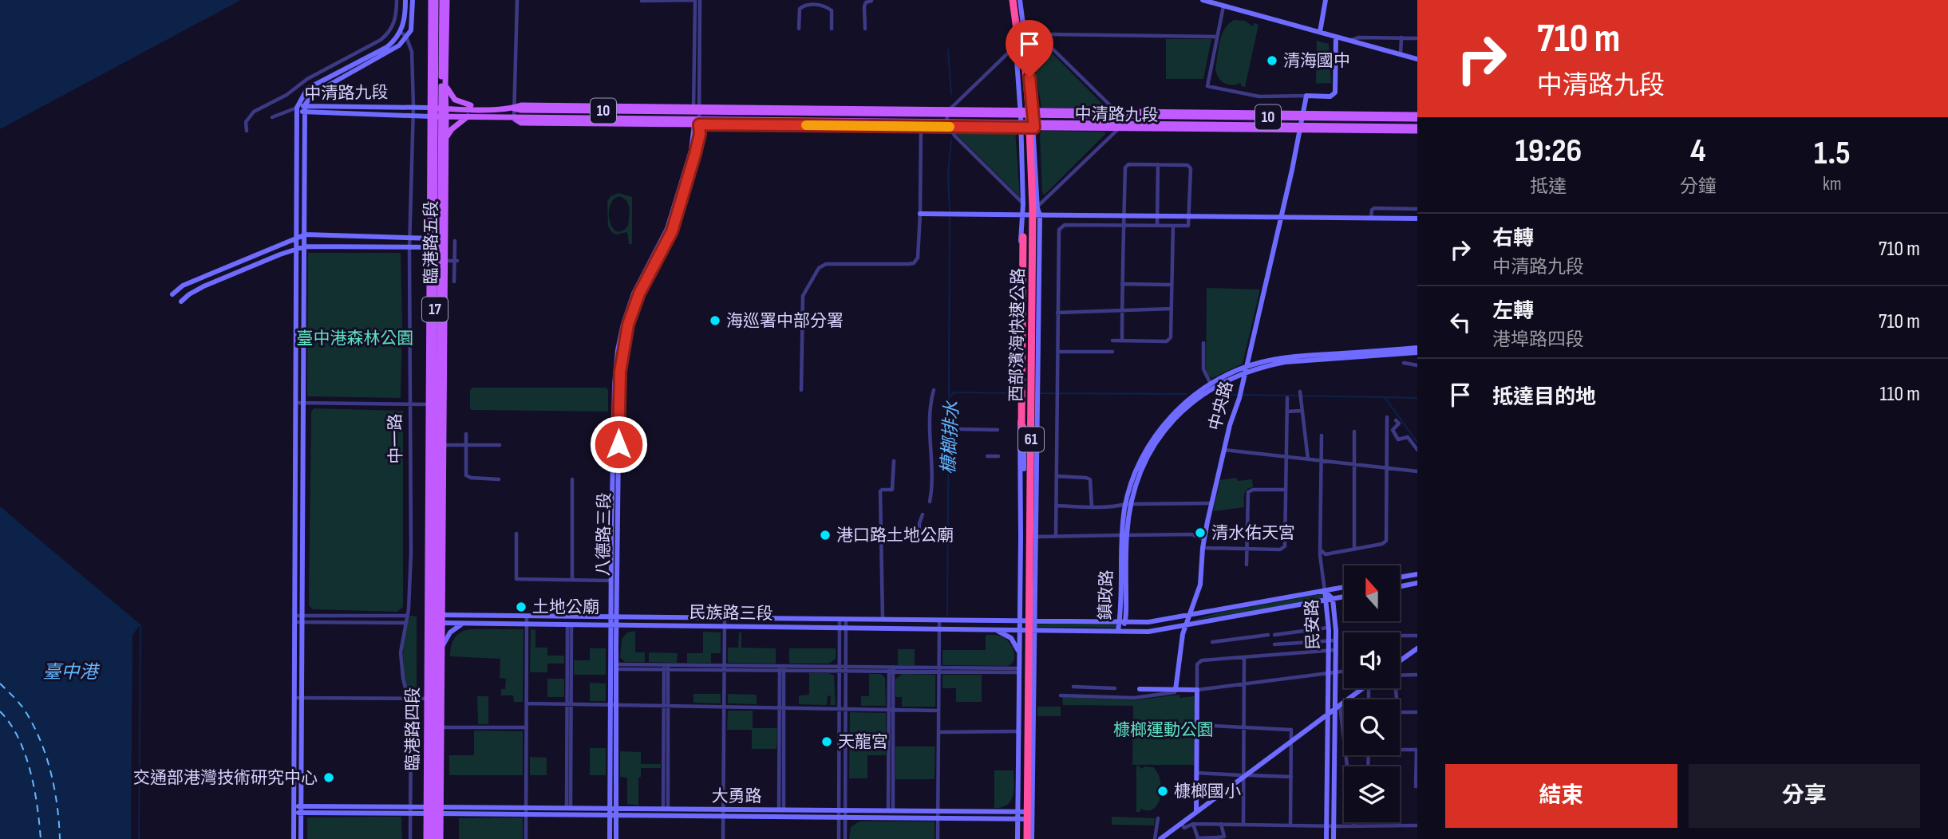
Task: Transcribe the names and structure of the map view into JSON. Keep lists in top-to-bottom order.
{
  "streets": {
    "highway": ["西部濱海快速公路", "61"],
    "main road": [
      "中清路九段",
      "10",
      "臨港路五段",
      "17",
      "臨港路四段"
    ],
    "street": [
      "中央路",
      "中一路",
      "八德路三段",
      "鎮政路",
      "民族路三段",
      "民安路",
      "大勇路"
    ]
  },
  "crossings": [
    ["中清路九段", "臨港路五段"],
    ["中清路九段", "中央路"],
    ["中清路九段", "中一路"],
    ["中清路九段", "八德路三段"],
    ["臨港路五段", "民族路三段"],
    ["臨港路五段", "臨港路四段"],
    ["中央路", "鎮政路"],
    ["中央路", "民族路三段"],
    ["中一路", "大勇路"],
    ["八德路三段", "民族路三段"],
    ["八德路三段", "大勇路"],
    ["鎮政路", "民族路三段"],
    ["民族路三段", "民安路"],
    ["民族路三段", "臨港路四段"],
    ["臨港路四段", "大勇路"]
  ],
  "water": ["槺榔排水", "臺中港"],
  "parks": ["臺中港森林公園", "槺榔運動公園"],
  "places": [
    "清海國中",
    "海巡署中部分署",
    "清水佑天宮",
    "港口路土地公廟",
    "土地公廟",
    "天龍宮",
    "交通部港灣技術研究中心",
    "槺榔國小"
  ],
  "north": "top",
  "page": {
    "turn": ["710 m", "中清路九段"],
    "eta": [
      "19:26",
      "抵達",
      "4",
      "分鐘",
      "1.5",
      "km"
    ],
    "list": [
      {
        "name": "右轉",
        "note": "中清路九段",
        "value": "710 m"
      },
      {
        "name": "左轉",
        "note": "港埠路四段",
        "value": "710 m"
      },
      {
        "name": "抵達目的地",
        "value": "110 m"
      }
    ],
    "buttons": ["結束", "分享"]
  }
}
